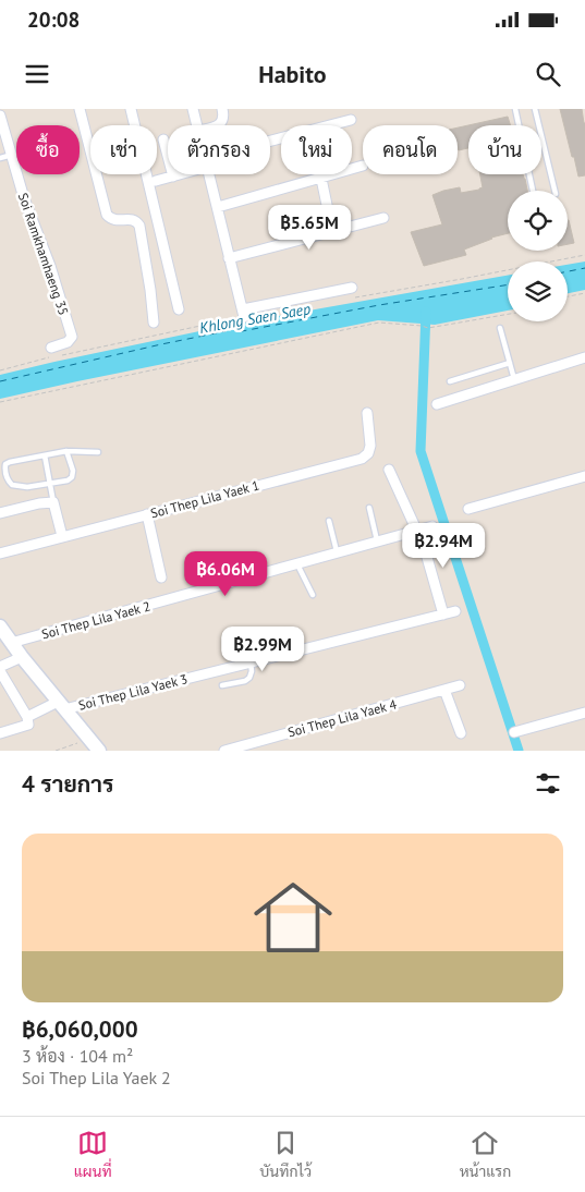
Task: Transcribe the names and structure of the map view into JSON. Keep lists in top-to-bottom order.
{
  "streets": {
    "street": [
      "Soi Ramkhamhaeng 35",
      "Soi Thep Lila Yaek 1",
      "Soi Thep Lila Yaek 2",
      "Soi Thep Lila Yaek 3",
      "Soi Thep Lila Yaek 4"
    ]
  },
  "water": ["Khlong Saen Saep"],
  "page": {
    "status": "20:08",
    "header": "Habito",
    "chip": [
      "ซื้อ",
      "เช่า",
      "ตัวกรอง",
      "ใหม่",
      "คอนโด",
      "บ้าน"
    ],
    "price": [
      "฿5.65M",
      "฿2.94M",
      "฿6.06M",
      "฿2.99M"
    ],
    "heading": "4 รายการ",
    "list": [
      {
        "name": "฿6,060,000",
        "note": "3 ห้อง · 104 m² · Soi Thep Lila Yaek 2"
      }
    ],
    "tabs": ["แผนที่", "บันทึกไว้", "หน้าแรก"]
  }
}
